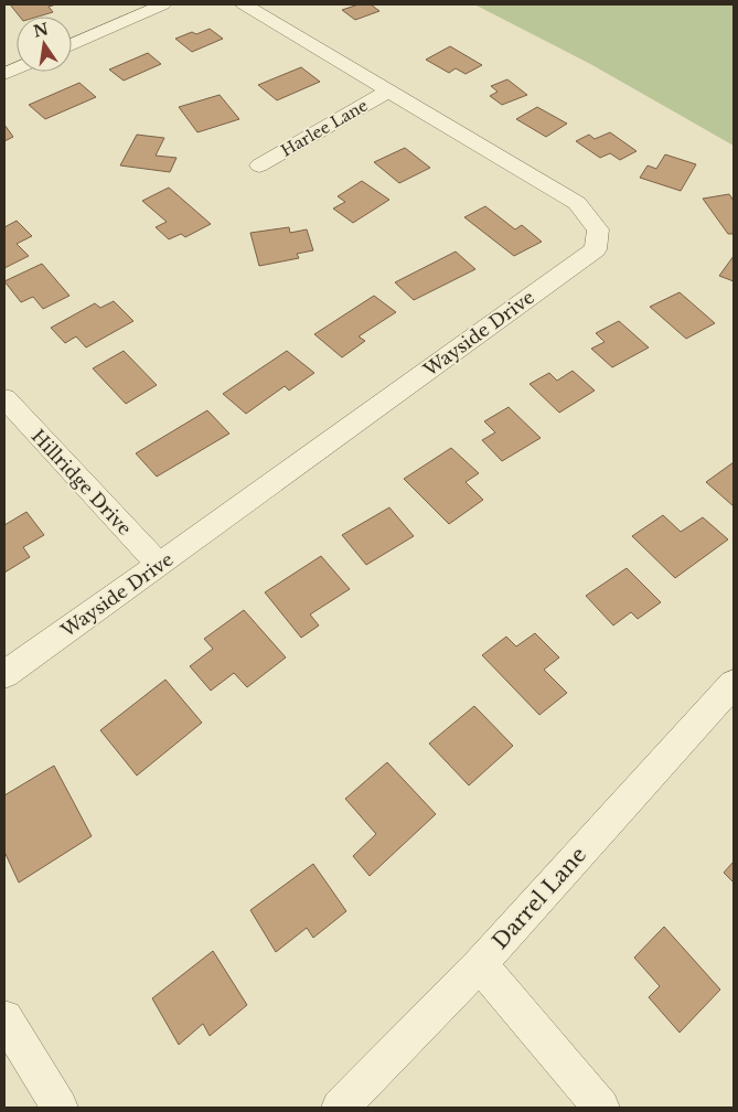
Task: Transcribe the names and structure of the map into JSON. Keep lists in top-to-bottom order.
{
  "streets": {
    "street": [
      "Harlee Lane",
      "Wayside Drive",
      "Hillridge Drive",
      "Darrel Lane"
    ]
  },
  "crossings": [
    ["Harlee Lane", "Wayside Drive"],
    ["Wayside Drive", "Hillridge Drive"]
  ],
  "north": "top"
}
